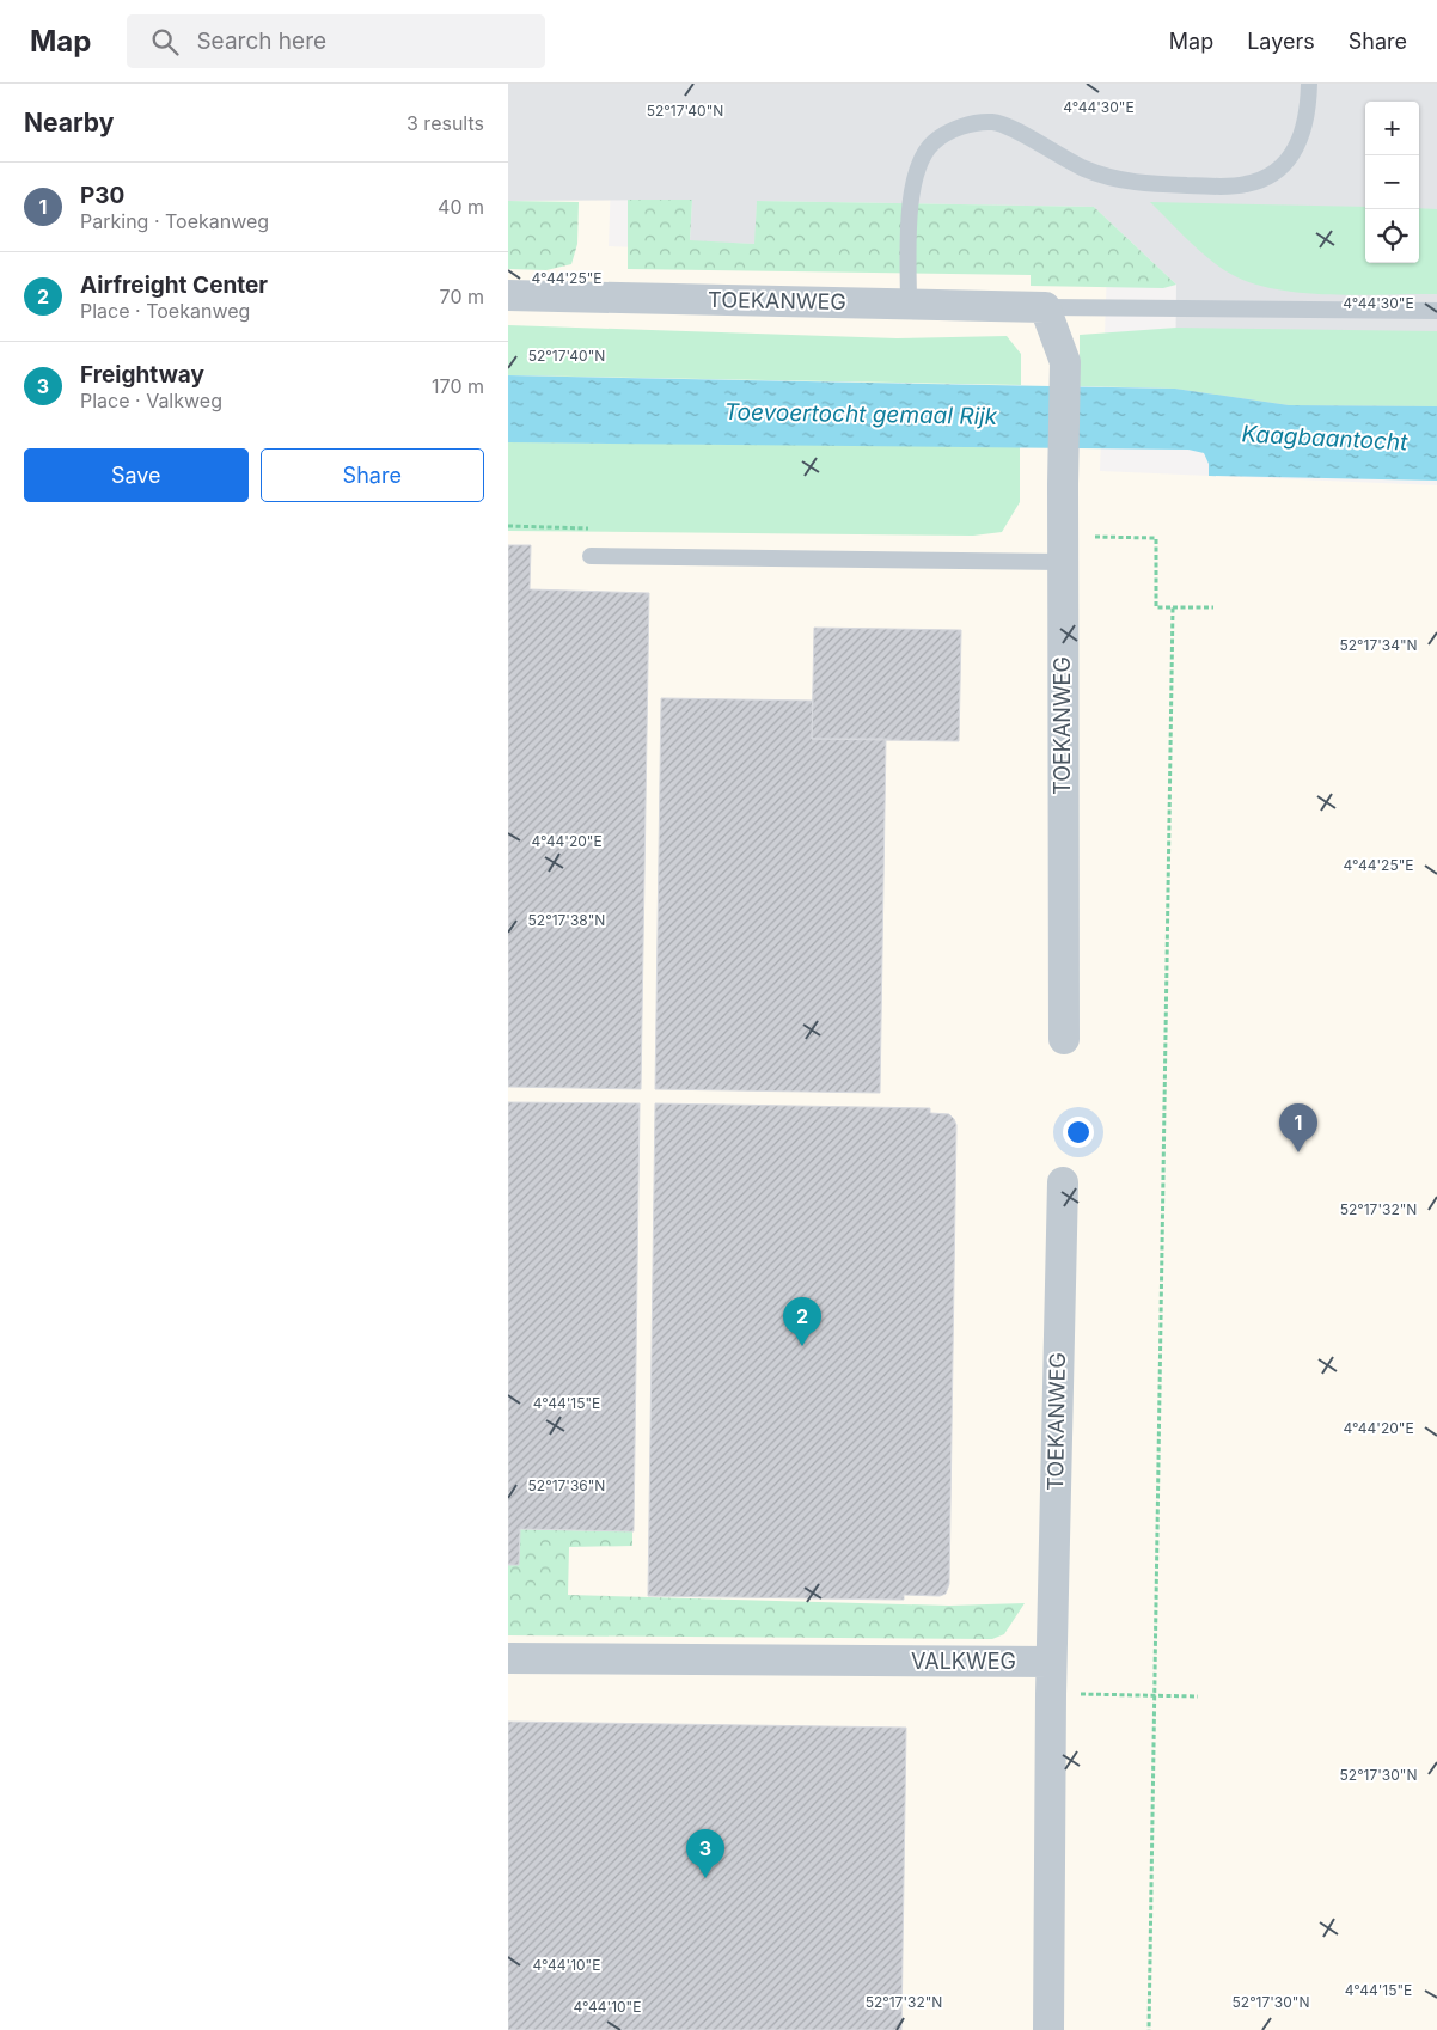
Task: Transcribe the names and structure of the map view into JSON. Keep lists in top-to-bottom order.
{
  "streets": {
    "street": ["TOEKANWEG", "VALKWEG"]
  },
  "crossings": [
    ["TOEKANWEG", "VALKWEG"]
  ],
  "water": ["Toevoertocht gemaal Rijk", "Kaagbaantocht"],
  "page": {
    "header": "Map",
    "search": "Search here",
    "nav": ["Map", "Layers", "Share"],
    "heading": ["Nearby", "3 results"],
    "map_buttons": ["+", "−"],
    "list": [
      {
        "mark": "1",
        "name": "P30",
        "note": "Parking · Toekanweg",
        "value": "40 m"
      },
      {
        "mark": "2",
        "name": "Airfreight Center",
        "note": "Place · Toekanweg",
        "value": "70 m"
      },
      {
        "mark": "3",
        "name": "Freightway",
        "note": "Place · Valkweg",
        "value": "170 m"
      }
    ],
    "buttons": ["Save", "Share"],
    "pins": ["1", "2", "3"]
  },
  "coordinates": [
    "4°44'30\"E",
    "52°17'40\"N",
    "4°44'25\"E",
    "52°17'34\"N",
    "4°44'20\"E",
    "52°17'38\"N",
    "52°17'32\"N",
    "4°44'15\"E",
    "52°17'36\"N",
    "52°17'30\"N",
    "4°44'10\"E"
  ]
}
